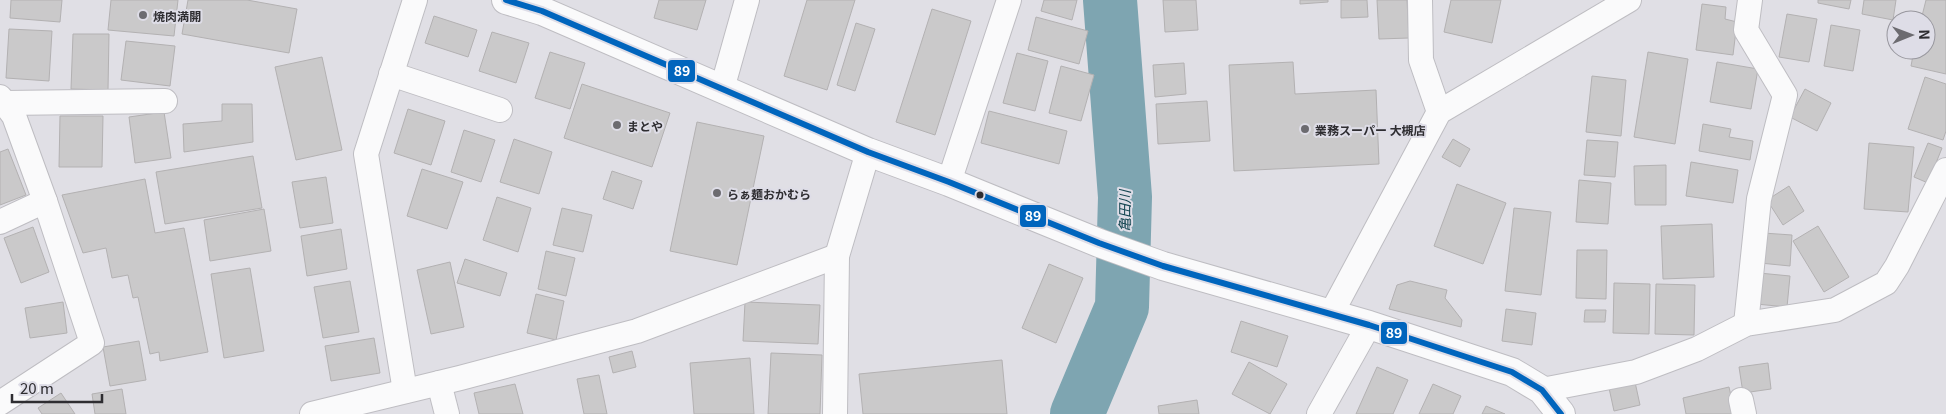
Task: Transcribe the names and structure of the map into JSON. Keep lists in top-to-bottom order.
{
  "water": ["亀田川"],
  "places": [
    "焼肉満開",
    "まとや",
    "業務スーパー 大槻店",
    "らぁ麺おかむら"
  ],
  "lines": ["transit line 89"],
  "scale_bar": "20 m",
  "north": "right"
}
